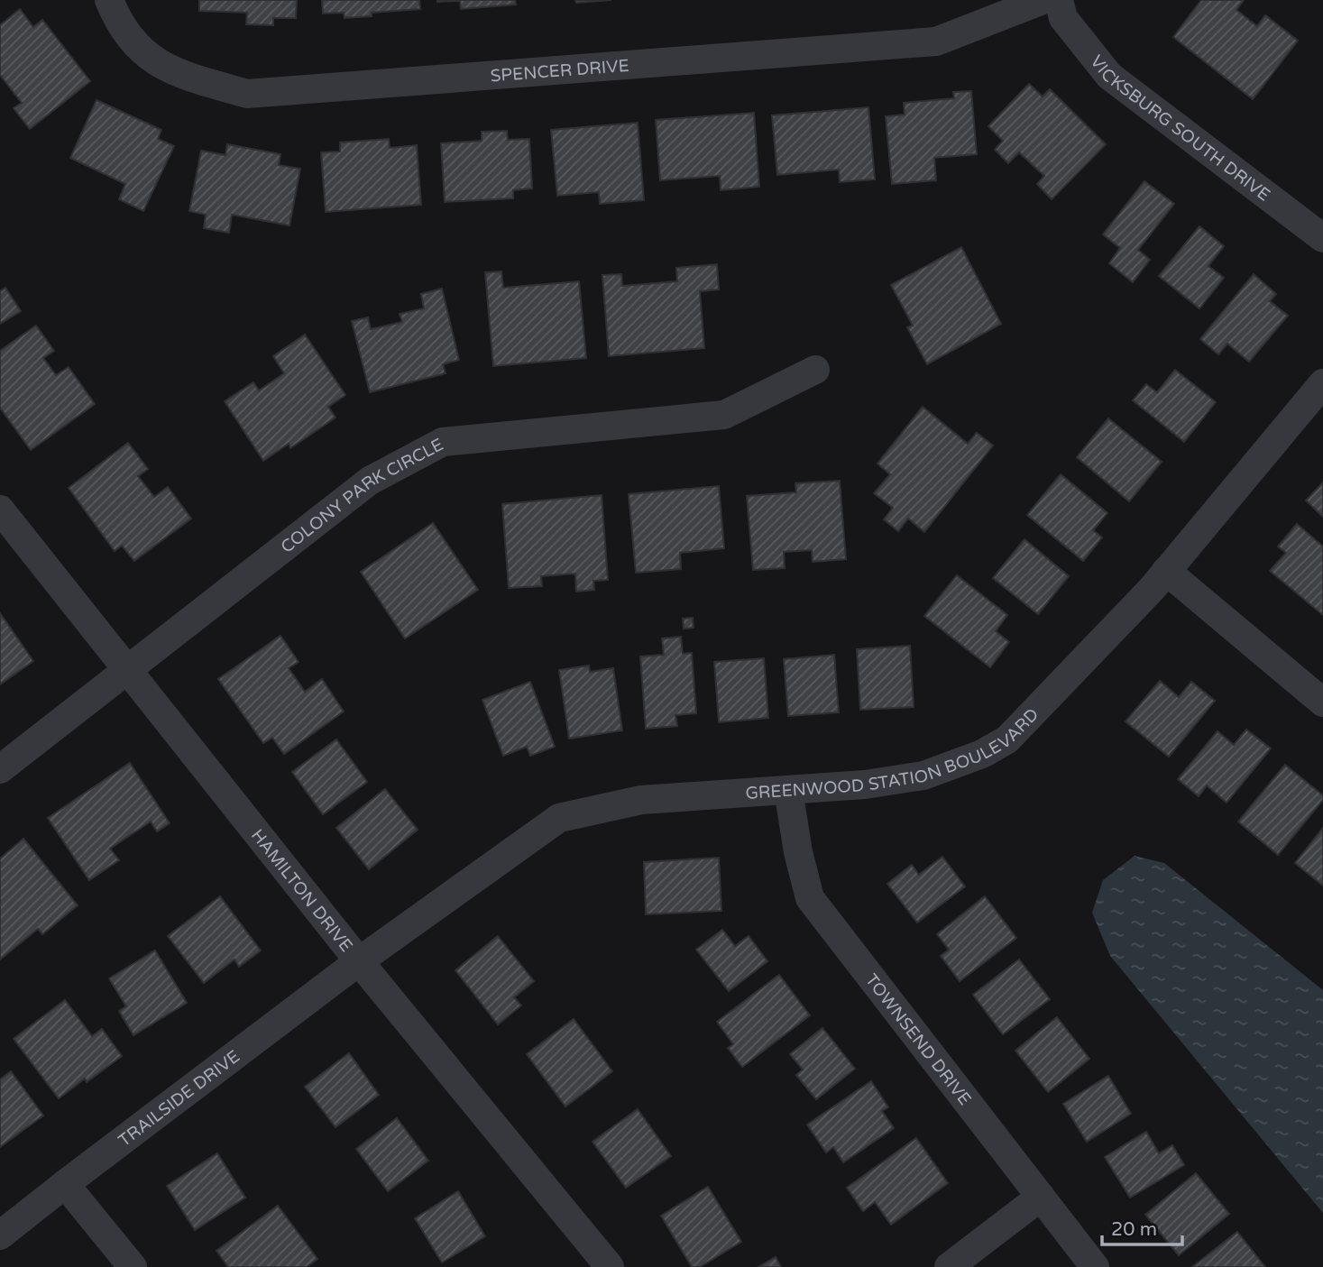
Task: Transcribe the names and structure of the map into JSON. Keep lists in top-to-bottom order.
{
  "streets": {
    "street": [
      "SPENCER DRIVE",
      "VICKSBURG SOUTH DRIVE",
      "COLONY PARK CIRCLE",
      "GREENWOOD STATION BOULEVARD",
      "HAMILTON DRIVE",
      "TOWNSEND DRIVE",
      "TRAILSIDE DRIVE"
    ]
  },
  "crossings": [
    ["COLONY PARK CIRCLE", "HAMILTON DRIVE"],
    ["GREENWOOD STATION BOULEVARD", "HAMILTON DRIVE"],
    ["GREENWOOD STATION BOULEVARD", "TOWNSEND DRIVE"],
    ["GREENWOOD STATION BOULEVARD", "TRAILSIDE DRIVE"],
    ["HAMILTON DRIVE", "TRAILSIDE DRIVE"]
  ],
  "scale_bar": "20 m"
}
